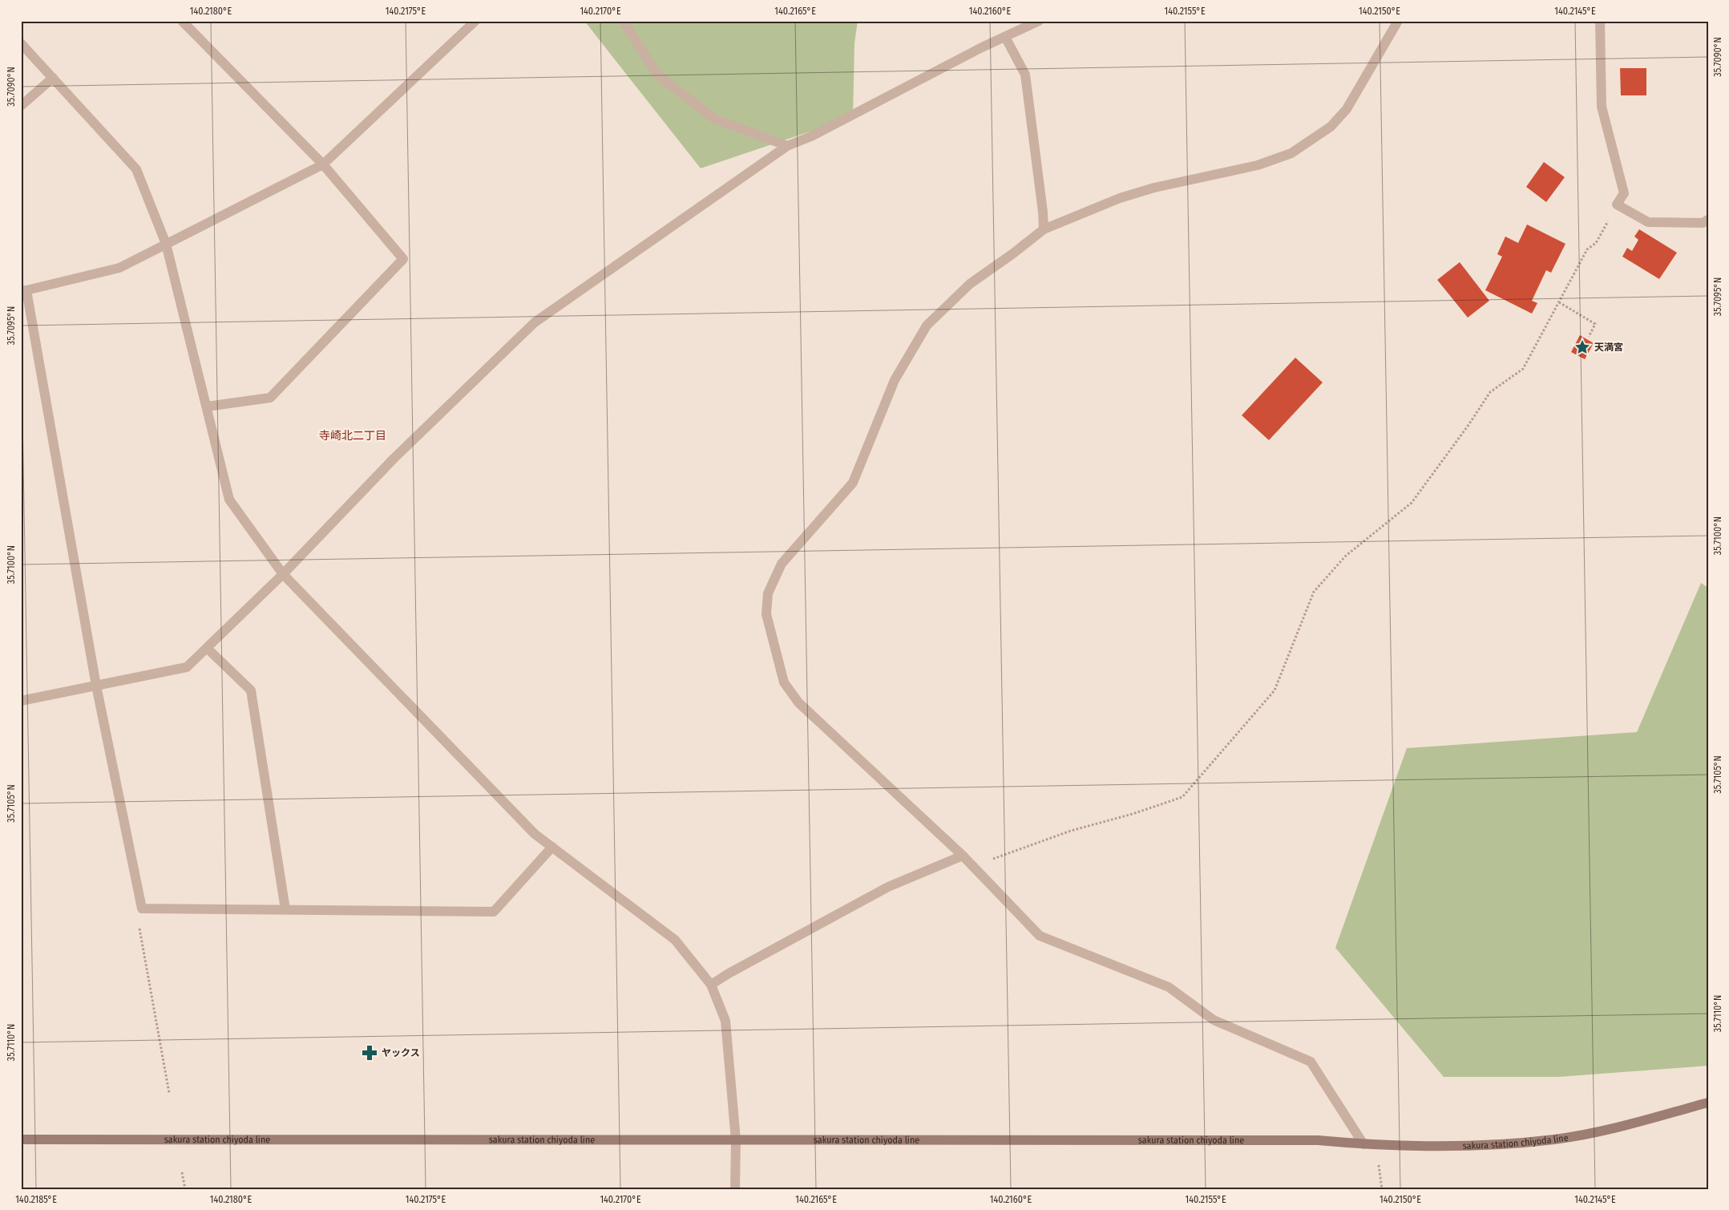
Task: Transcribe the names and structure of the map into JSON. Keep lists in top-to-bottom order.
{
  "streets": {
    "main road": ["sakura station chiyoda line"]
  },
  "districts": ["寺崎北二丁目"],
  "places": {
    "place": ["天満宮"],
    "pharmacy": ["ヤックス"]
  },
  "coordinates": [
    "140.2180°E",
    "140.2175°E",
    "140.2170°E",
    "140.2165°E",
    "140.2160°E",
    "140.2155°E",
    "140.2150°E",
    "140.2145°E",
    "35.7090°N",
    "35.7095°N",
    "35.7100°N",
    "35.7105°N",
    "35.7110°N",
    "140.2185°E"
  ]
}
